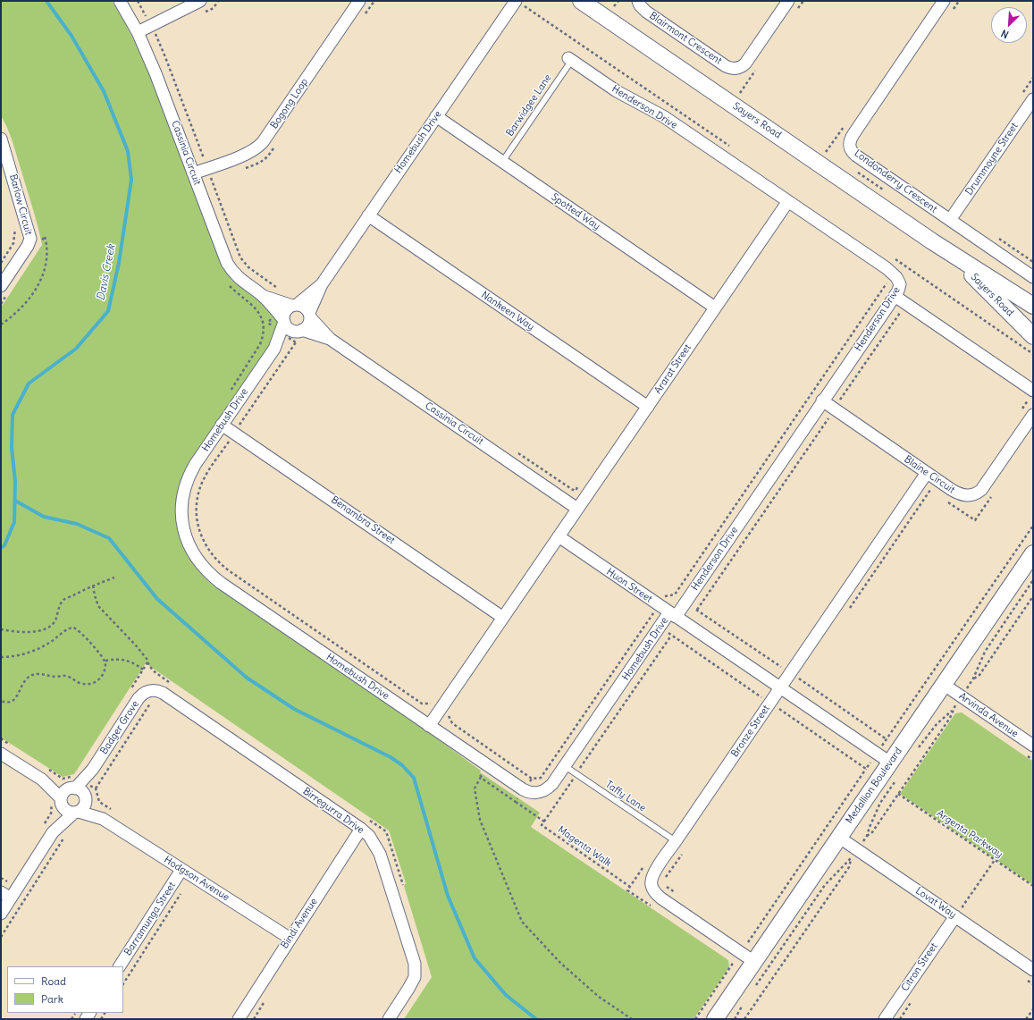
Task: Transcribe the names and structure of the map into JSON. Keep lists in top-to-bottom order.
{
  "streets": {
    "street": [
      "Blairmont Crescent",
      "Bogong Loop",
      "Henderson Drive",
      "Sayers Road",
      "Homebush Drive",
      "Cassinia Circuit",
      "Drummoyne Street",
      "Londonderry Crescent",
      "Barlow Circuit",
      "Spotted Way",
      "Nankeen Way",
      "Ararat Street",
      "Blaine Circuit",
      "Benambra Street",
      "Huon Street",
      "Arvinda Avenue",
      "Badger Grove",
      "Bronze Street",
      "Medallion Boulevard",
      "Birregurra Drive",
      "Hodgson Avenue",
      "Lovat Way",
      "Barramunga Street",
      "Bindi Avenue",
      "Citron Street"
    ],
    "lane": ["Barwidgee Lane", "Taffy Lane"],
    "path": ["Argenta Parkway", "Magenta Walk"]
  },
  "crossings": [
    ["Bogong Loop", "Cassinia Circuit"],
    ["Barwidgee Lane", "Henderson Drive"],
    ["Barwidgee Lane", "Spotted Way"],
    ["Henderson Drive", "Homebush Drive"],
    ["Henderson Drive", "Ararat Street"],
    ["Henderson Drive", "Blaine Circuit"],
    ["Henderson Drive", "Huon Street"],
    ["Homebush Drive", "Cassinia Circuit"],
    ["Homebush Drive", "Spotted Way"],
    ["Homebush Drive", "Nankeen Way"],
    ["Homebush Drive", "Benambra Street"],
    ["Homebush Drive", "Huon Street"],
    ["Homebush Drive", "Taffy Lane"],
    ["Cassinia Circuit", "Ararat Street"],
    ["Drummoyne Street", "Londonderry Crescent"],
    ["Spotted Way", "Ararat Street"],
    ["Nankeen Way", "Ararat Street"],
    ["Ararat Street", "Huon Street"],
    ["Blaine Circuit", "Bronze Street"],
    ["Huon Street", "Bronze Street"],
    ["Huon Street", "Medallion Boulevard"],
    ["Arvinda Avenue", "Medallion Boulevard"],
    ["Badger Grove", "Birregurra Drive"],
    ["Badger Grove", "Hodgson Avenue"],
    ["Bronze Street", "Medallion Boulevard"],
    ["Bronze Street", "Taffy Lane"],
    ["Medallion Boulevard", "Lovat Way"],
    ["Birregurra Drive", "Bindi Avenue"],
    ["Hodgson Avenue", "Barramunga Street"],
    ["Hodgson Avenue", "Bindi Avenue"],
    ["Lovat Way", "Citron Street"]
  ],
  "water": ["Davis Creek"],
  "legend": ["Road", "Park"],
  "north": "bottom left"
}
